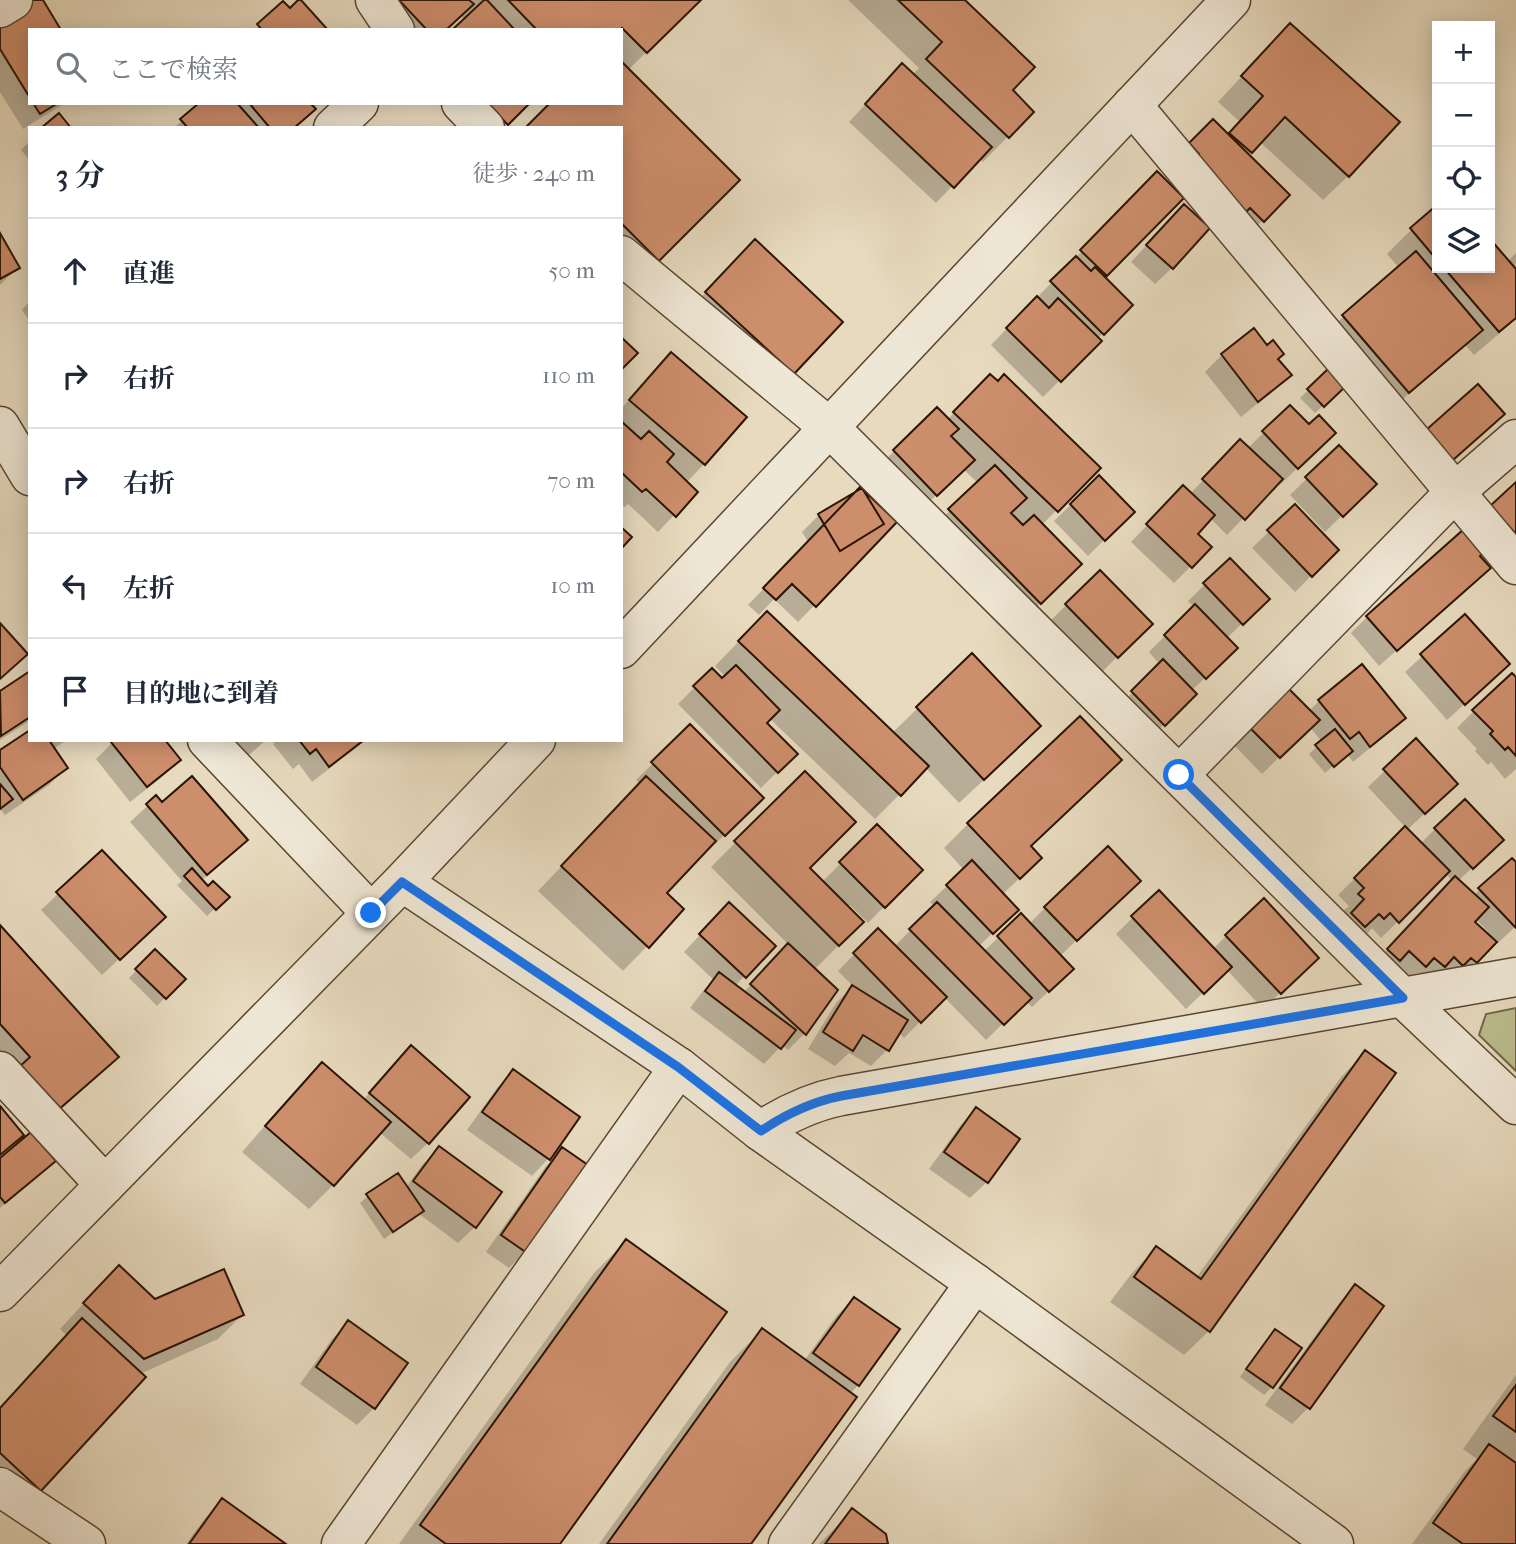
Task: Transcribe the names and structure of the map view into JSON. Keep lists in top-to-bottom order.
{
  "page": {
    "map_buttons": ["+", "−"],
    "search": "ここで検索",
    "heading": ["3 分", "徒歩 · 240 m"],
    "list": [
      ["直進", "50 m"],
      ["右折", "110 m"],
      ["右折", "70 m"],
      ["左折", "10 m"],
      "目的地に到着"
    ]
  }
}
